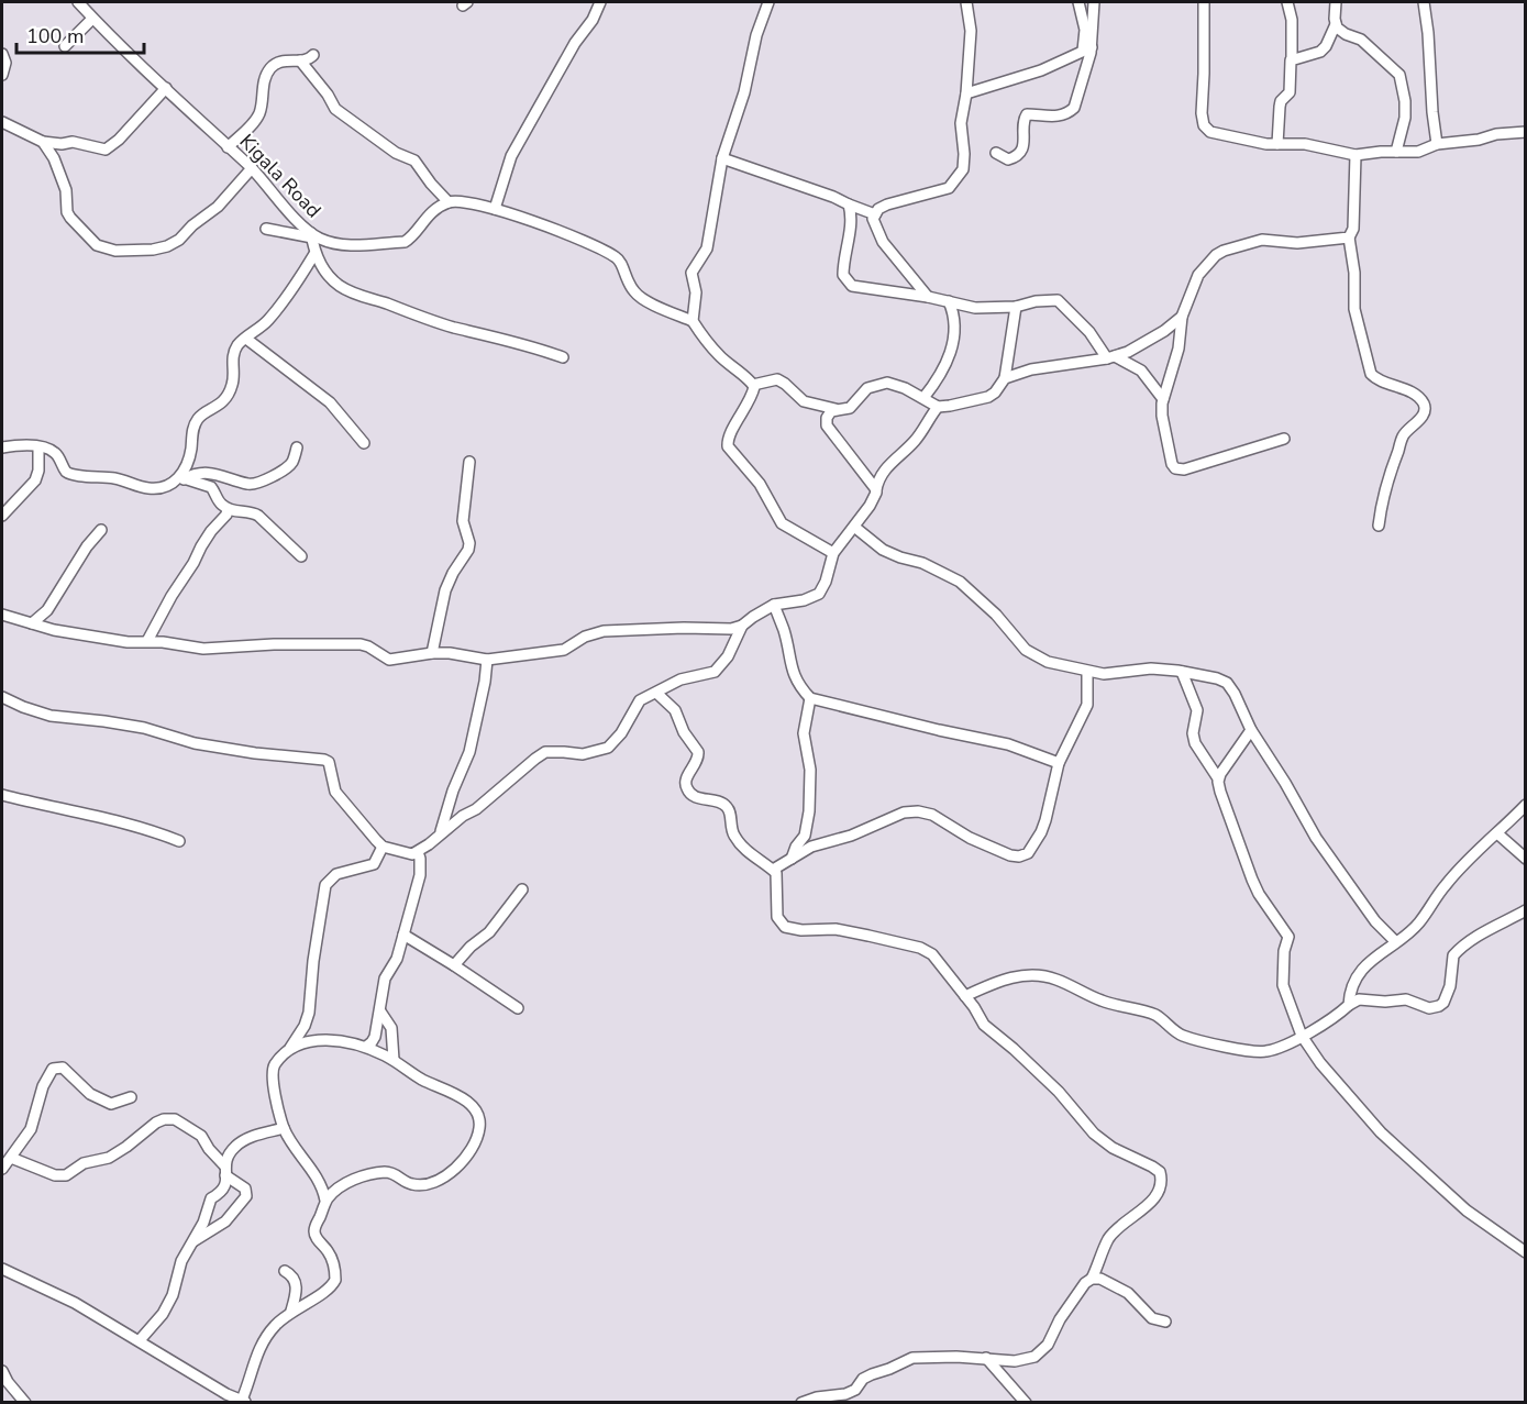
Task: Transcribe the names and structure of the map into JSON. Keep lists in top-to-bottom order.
{
  "streets": {
    "street": ["Kigala Road"]
  },
  "scale_bar": "100 m"
}
